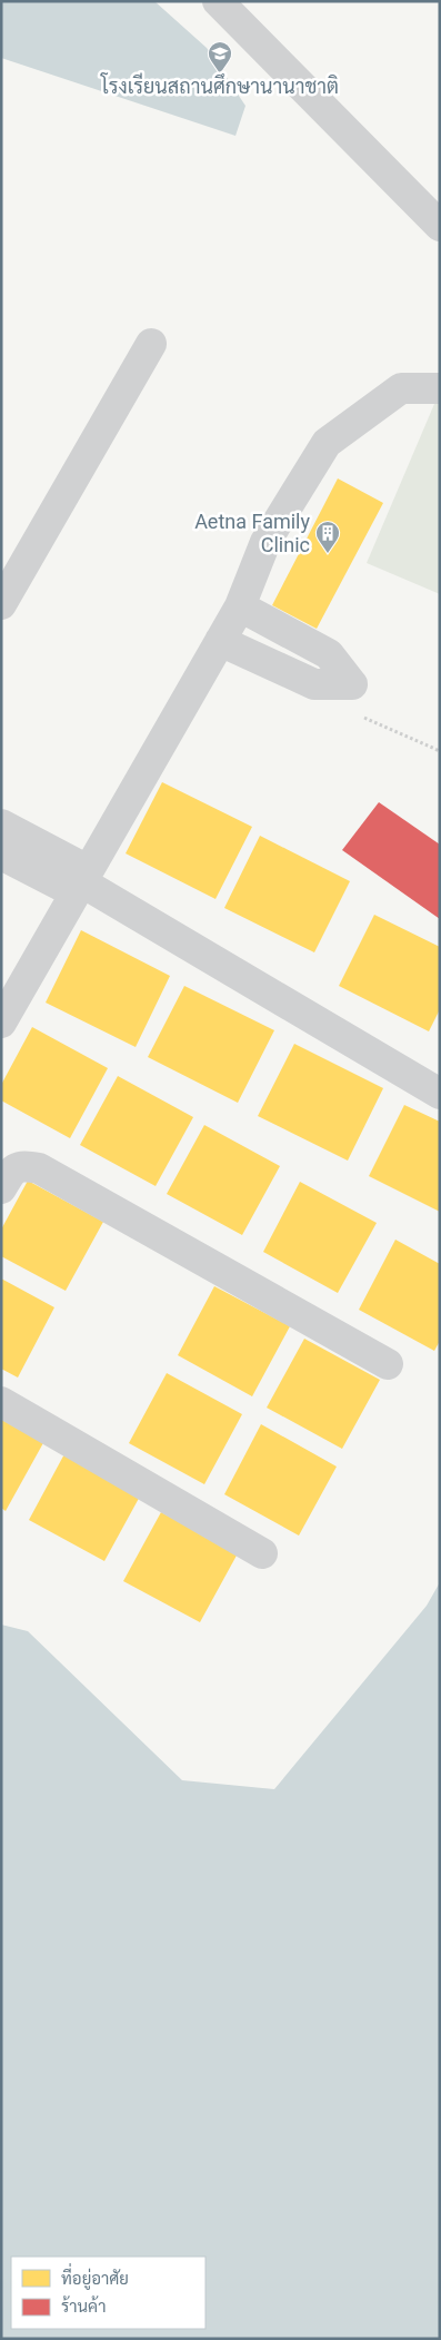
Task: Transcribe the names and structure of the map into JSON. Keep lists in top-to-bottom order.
{
  "places": {
    "school or university": ["โรงเรียนสถานศึกษานานาชาติ"],
    "building": ["Aetna Family Clinic"]
  },
  "legend": ["ที่อยู่อาศัย", "ร้านค้า"]
}
